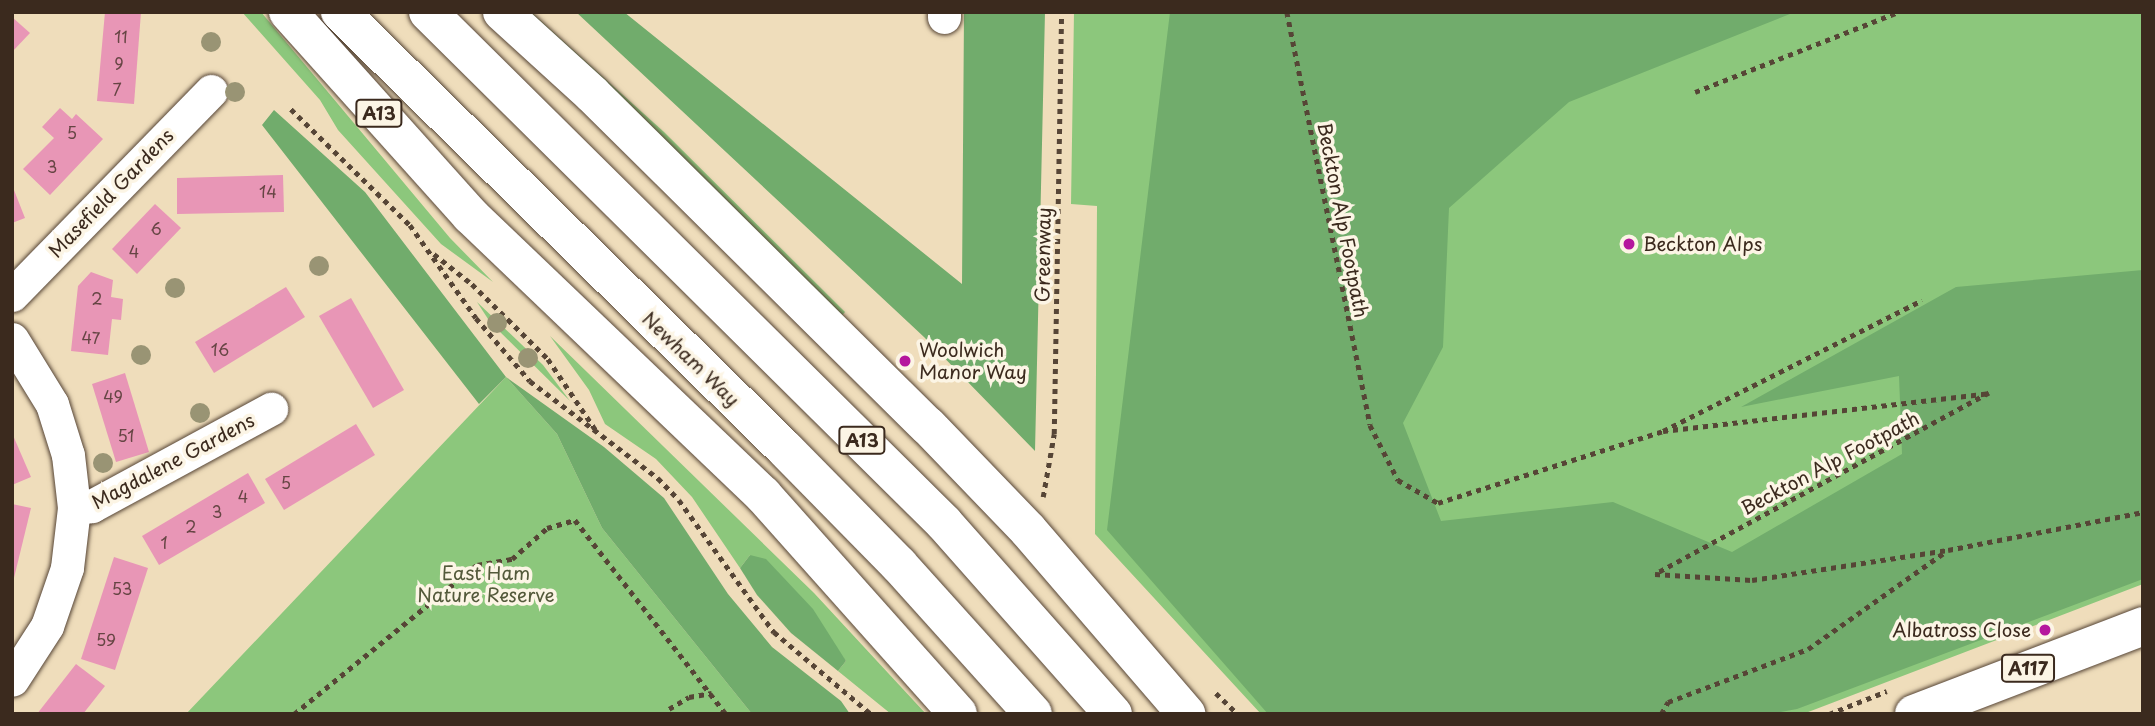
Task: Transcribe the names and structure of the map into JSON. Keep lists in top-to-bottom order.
{
  "streets": {
    "main road": ["A13", "Newham Way", "A117"],
    "street": ["Masefield Gardens", "Magdalene Gardens"],
    "path": ["Beckton Alp Footpath", "Greenway"]
  },
  "parks": ["East Ham Nature Reserve"],
  "places": ["Beckton Alps", "Woolwich Manor Way", "Albatross Close"],
  "house_numbers": [
    "11",
    "9",
    "7",
    "5",
    "3",
    "14",
    "6",
    "4",
    "2",
    "47",
    "16",
    "49",
    "51",
    "5",
    "4",
    "3",
    "2",
    "1",
    "53",
    "59"
  ]
}
